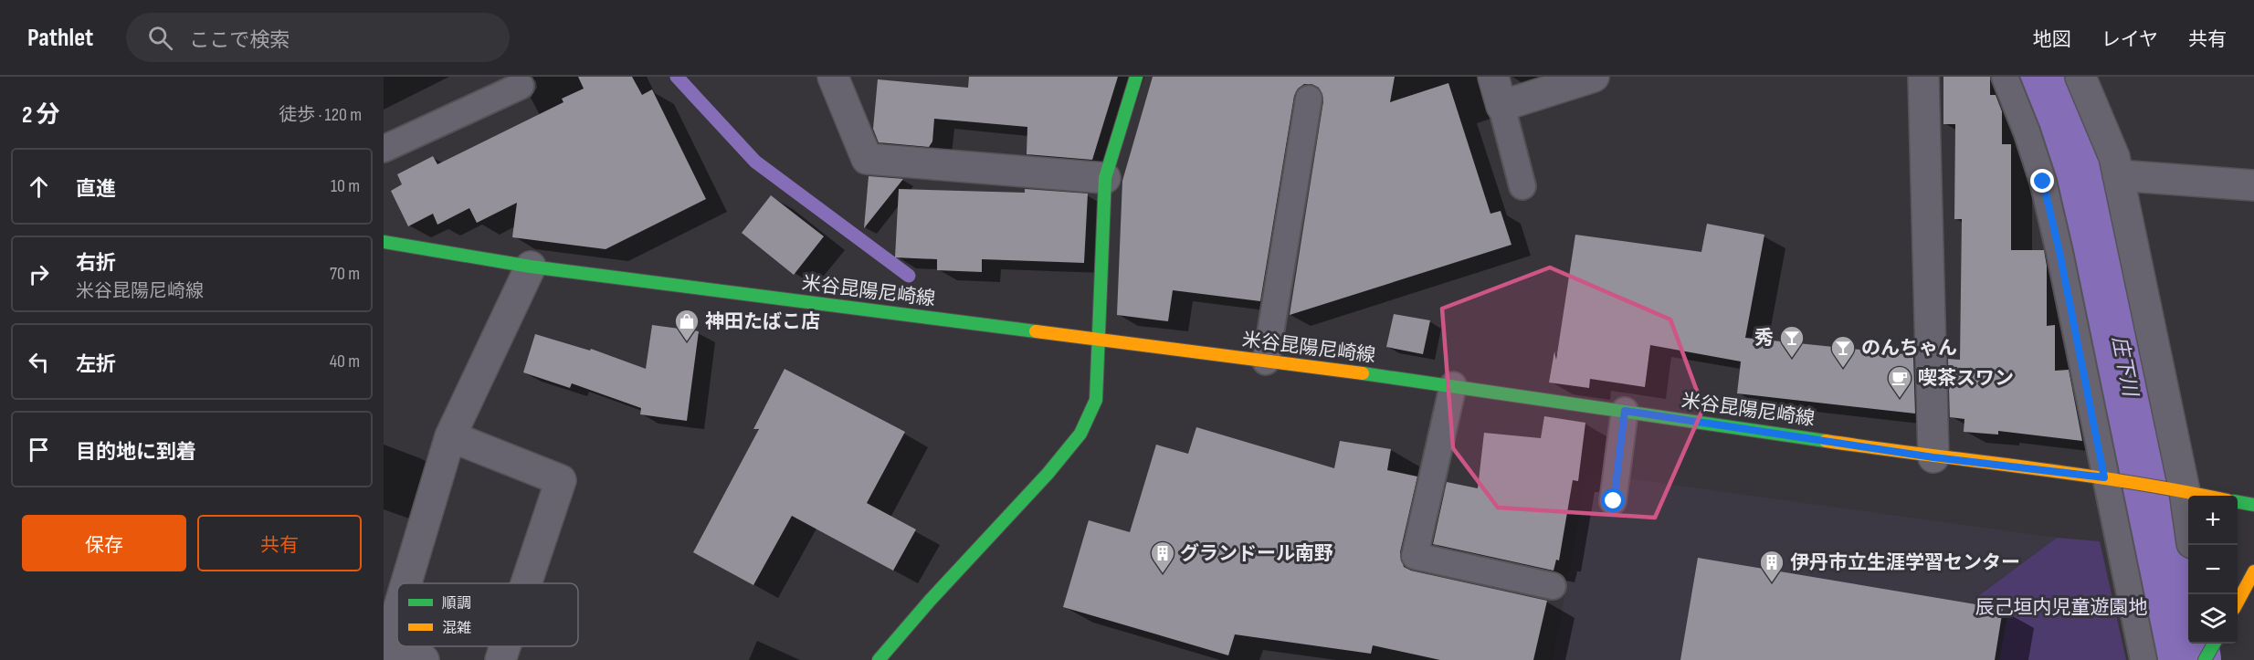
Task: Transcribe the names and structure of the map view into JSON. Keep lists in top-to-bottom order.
{
  "streets": {
    "main road": ["米谷昆陽尼崎線"]
  },
  "water": ["庄下川"],
  "parks": ["辰己垣内児童遊園地"],
  "places": {
    "shop": ["神田たばこ店"],
    "bar": ["秀", "のんちゃん"],
    "cafe": ["喫茶スワン"],
    "building": ["グランドール南野", "伊丹市立生涯学習センター"]
  },
  "legend": ["順調", "混雑"],
  "page": {
    "header": "Pathlet",
    "search": "ここで検索",
    "nav": ["地図", "レイヤ", "共有"],
    "heading": ["2 分", "徒歩 · 120 m"],
    "list": [
      ["直進", "10 m"],
      ["右折", "米谷昆陽尼崎線", "70 m"],
      ["左折", "40 m"],
      "目的地に到着"
    ],
    "map_buttons": ["+", "−"],
    "buttons": ["保存", "共有"]
  }
}
